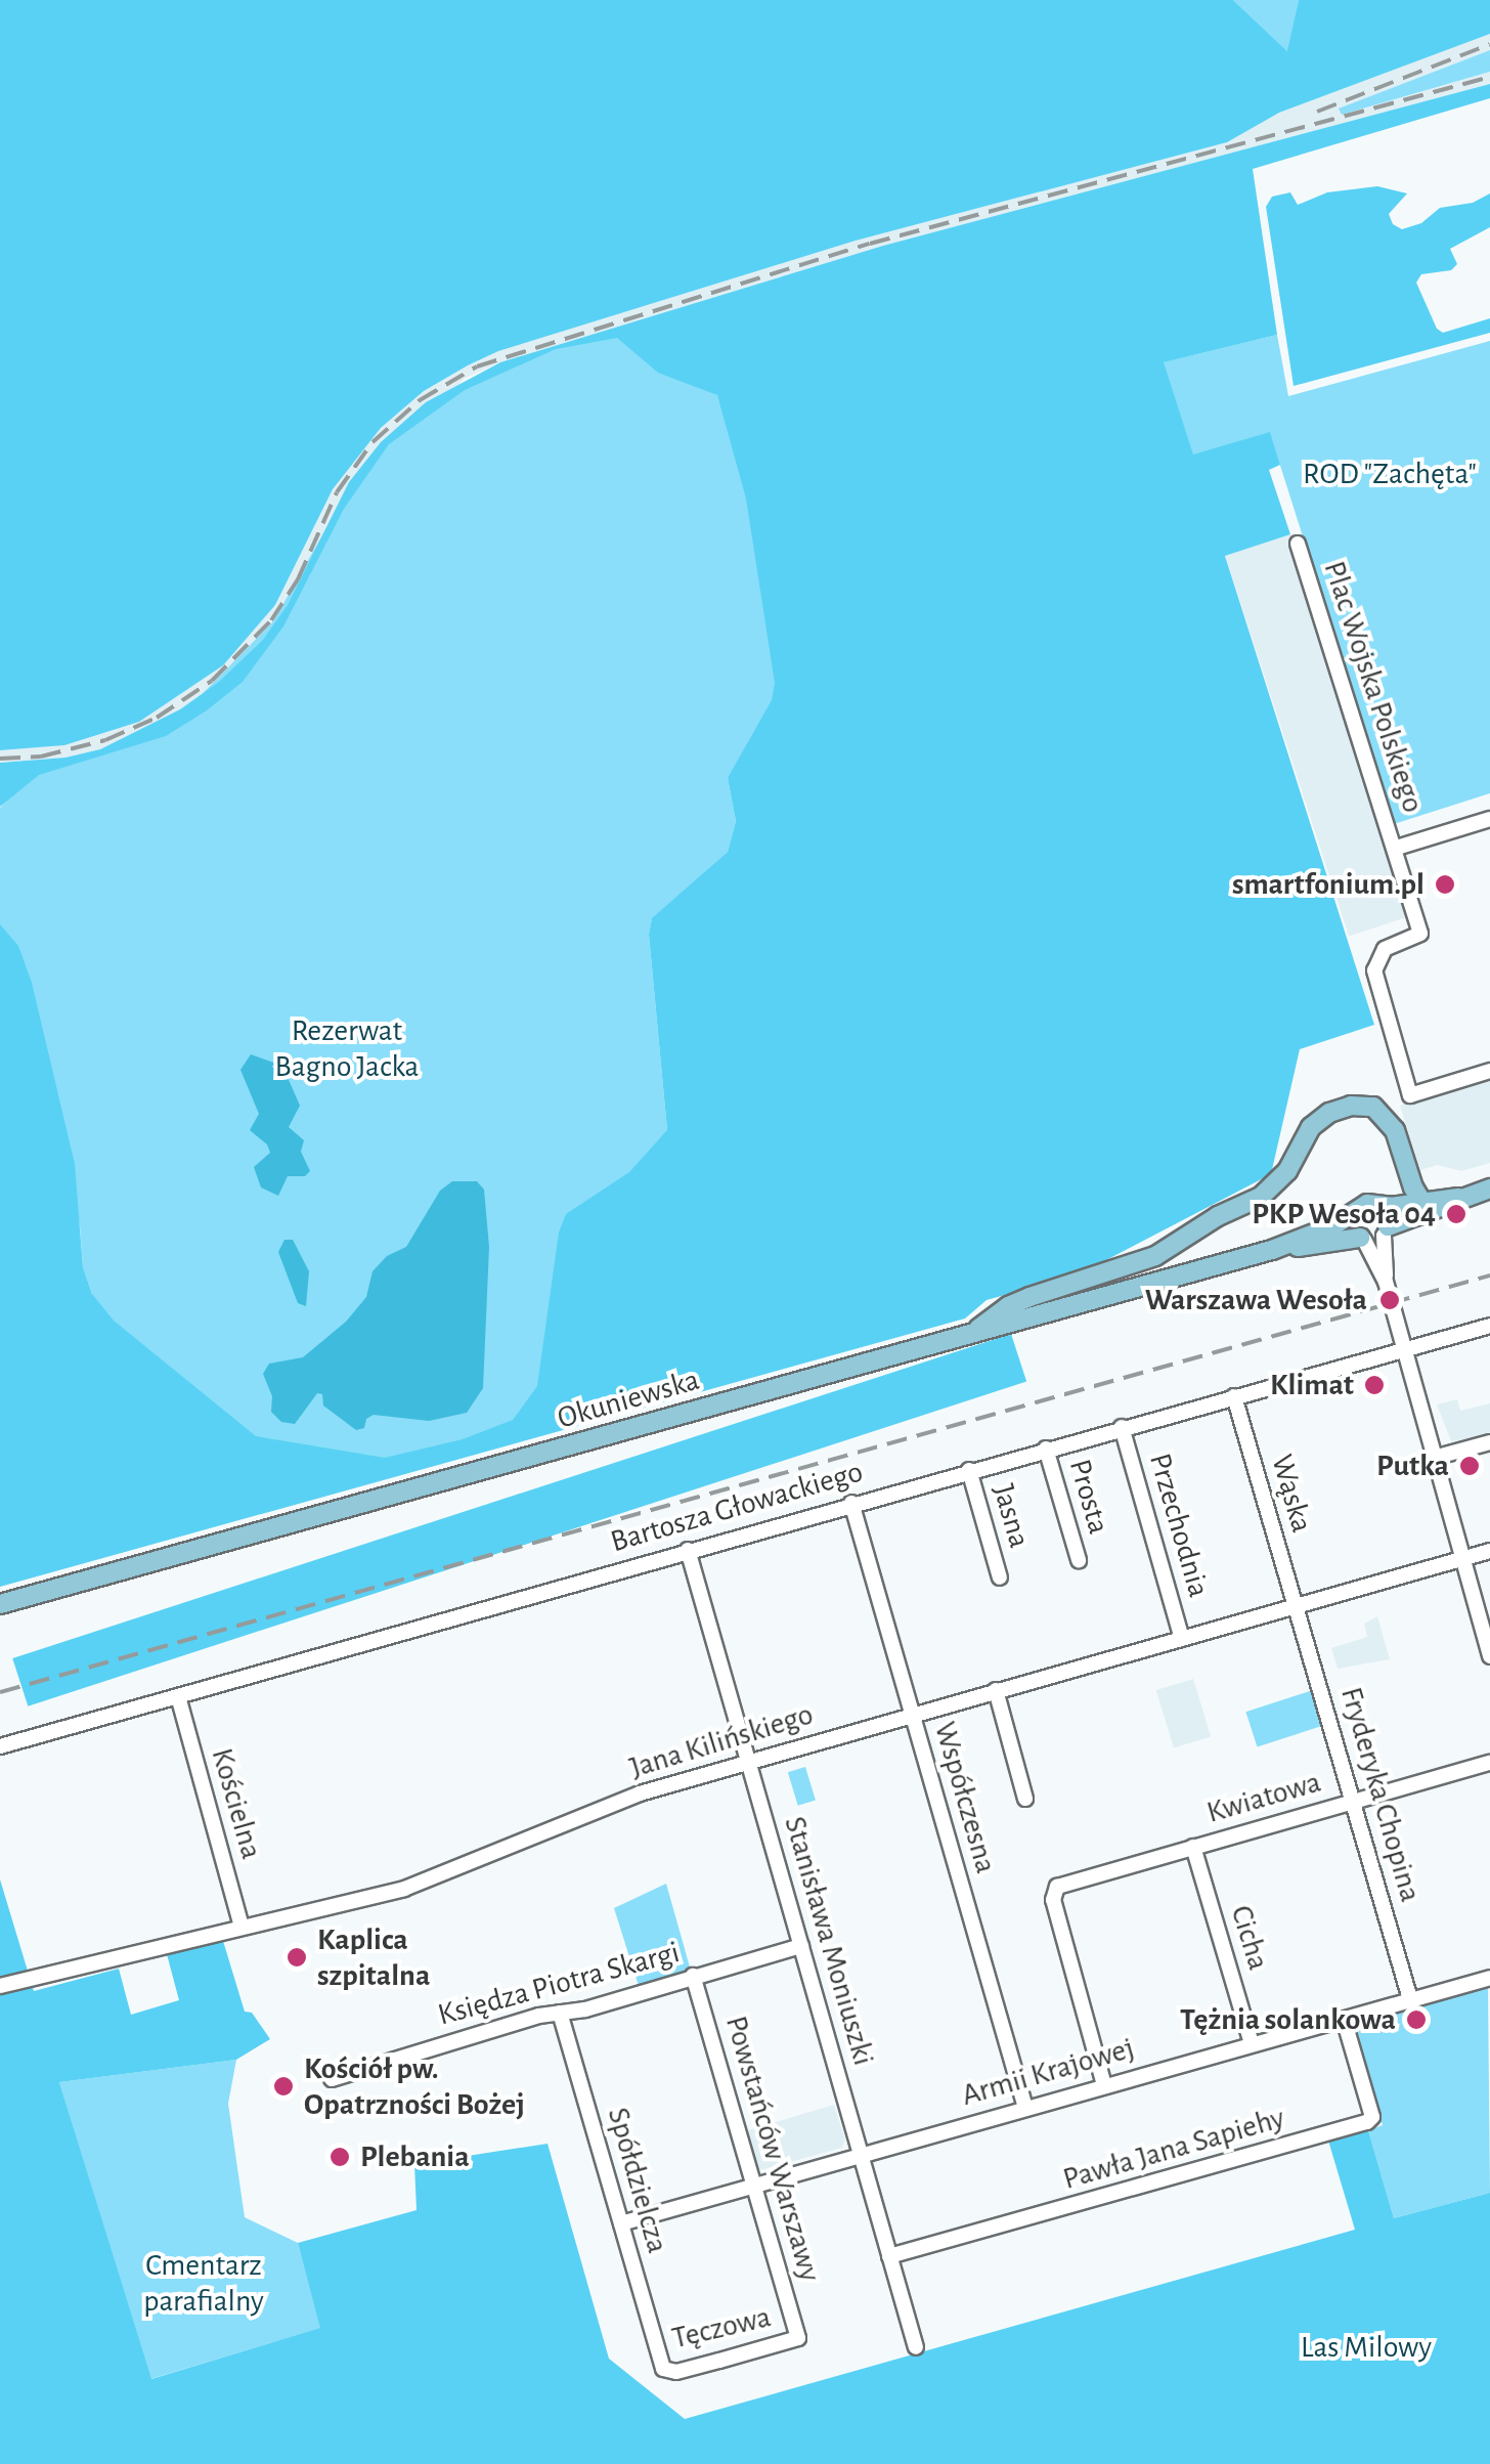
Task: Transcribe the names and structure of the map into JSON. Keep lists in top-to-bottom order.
{
  "streets": {
    "main road": ["Okuniewska"],
    "street": [
      "Plac Wojska Polskiego",
      "Wąska",
      "Prosta",
      "Bartosza Głowackiego",
      "Jasna",
      "Przechodnia",
      "Jana Kilińskiego",
      "Fryderyka Chopina",
      "Współczesna",
      "Kwiatowa",
      "Kościelna",
      "Cicha",
      "Stanisława Moniuszki",
      "Księdza Piotra Skargi",
      "Armii Krajowej",
      "Powstańców Warszawy",
      "Pawła Jana Sapiehy",
      "Spółdzielcza",
      "Tęczowa"
    ]
  },
  "crossings": [
    ["Wąska", "Bartosza Głowackiego"],
    ["Wąska", "Jana Kilińskiego"],
    ["Wąska", "Fryderyka Chopina"],
    ["Prosta", "Bartosza Głowackiego"],
    ["Bartosza Głowackiego", "Jasna"],
    ["Bartosza Głowackiego", "Przechodnia"],
    ["Bartosza Głowackiego", "Współczesna"],
    ["Bartosza Głowackiego", "Kościelna"],
    ["Bartosza Głowackiego", "Stanisława Moniuszki"],
    ["Przechodnia", "Jana Kilińskiego"],
    ["Jana Kilińskiego", "Fryderyka Chopina"],
    ["Jana Kilińskiego", "Współczesna"],
    ["Jana Kilińskiego", "Kościelna"],
    ["Jana Kilińskiego", "Stanisława Moniuszki"],
    ["Fryderyka Chopina", "Kwiatowa"],
    ["Fryderyka Chopina", "Armii Krajowej"],
    ["Współczesna", "Armii Krajowej"],
    ["Kwiatowa", "Cicha"],
    ["Kwiatowa", "Armii Krajowej"],
    ["Cicha", "Armii Krajowej"],
    ["Stanisława Moniuszki", "Księdza Piotra Skargi"],
    ["Stanisława Moniuszki", "Armii Krajowej"],
    ["Stanisława Moniuszki", "Pawła Jana Sapiehy"],
    ["Księdza Piotra Skargi", "Powstańców Warszawy"],
    ["Księdza Piotra Skargi", "Spółdzielcza"],
    ["Armii Krajowej", "Powstańców Warszawy"],
    ["Armii Krajowej", "Pawła Jana Sapiehy"],
    ["Armii Krajowej", "Spółdzielcza"],
    ["Powstańców Warszawy", "Tęczowa"],
    ["Spółdzielcza", "Tęczowa"]
  ],
  "parks": [
    "ROD \"Zachęta\"",
    "Rezerwat Bagno Jacka",
    "Cmentarz parafialny",
    "Las Milowy"
  ],
  "places": [
    "smartfonium.pl",
    "PKP Wesoła 04",
    "Warszawa Wesoła",
    "Klimat",
    "Putka",
    "Kaplica szpitalna",
    "Tężnia solankowa",
    "Kościół pw. Opatrzności Bożej",
    "Plebania"
  ]
}
